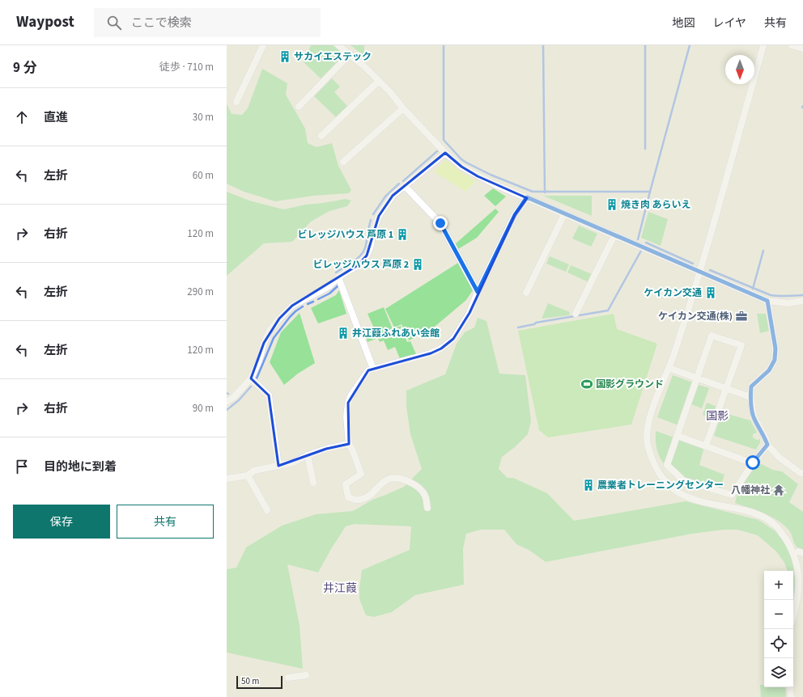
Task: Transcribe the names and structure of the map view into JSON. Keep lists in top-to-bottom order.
{
  "districts": ["国影", "井江葭"],
  "places": {
    "building": [
      "サカイエステック",
      "焼き肉 あらいえ",
      "ビレッジハウス 芦原 1",
      "ビレッジハウス 芦原 2",
      "ケイカン交通",
      "井江葭ふれあい会館",
      "農業者トレーニングセンター"
    ],
    "office": ["ケイカン交通(株)"],
    "sports": ["国影グラウンド"],
    "temple": ["八幡神社"]
  },
  "scale_bar": "50 m",
  "north": "bottom",
  "page": {
    "header": "Waypost",
    "search": "ここで検索",
    "nav": ["地図", "レイヤ", "共有"],
    "heading": ["9 分", "徒歩 · 710 m"],
    "list": [
      ["直進", "30 m"],
      ["左折", "60 m"],
      ["右折", "120 m"],
      ["左折", "290 m"],
      ["左折", "120 m"],
      ["右折", "90 m"],
      "目的地に到着"
    ],
    "buttons": ["保存", "共有"],
    "map_buttons": ["+", "−"],
    "scale": "50 m"
  }
}
